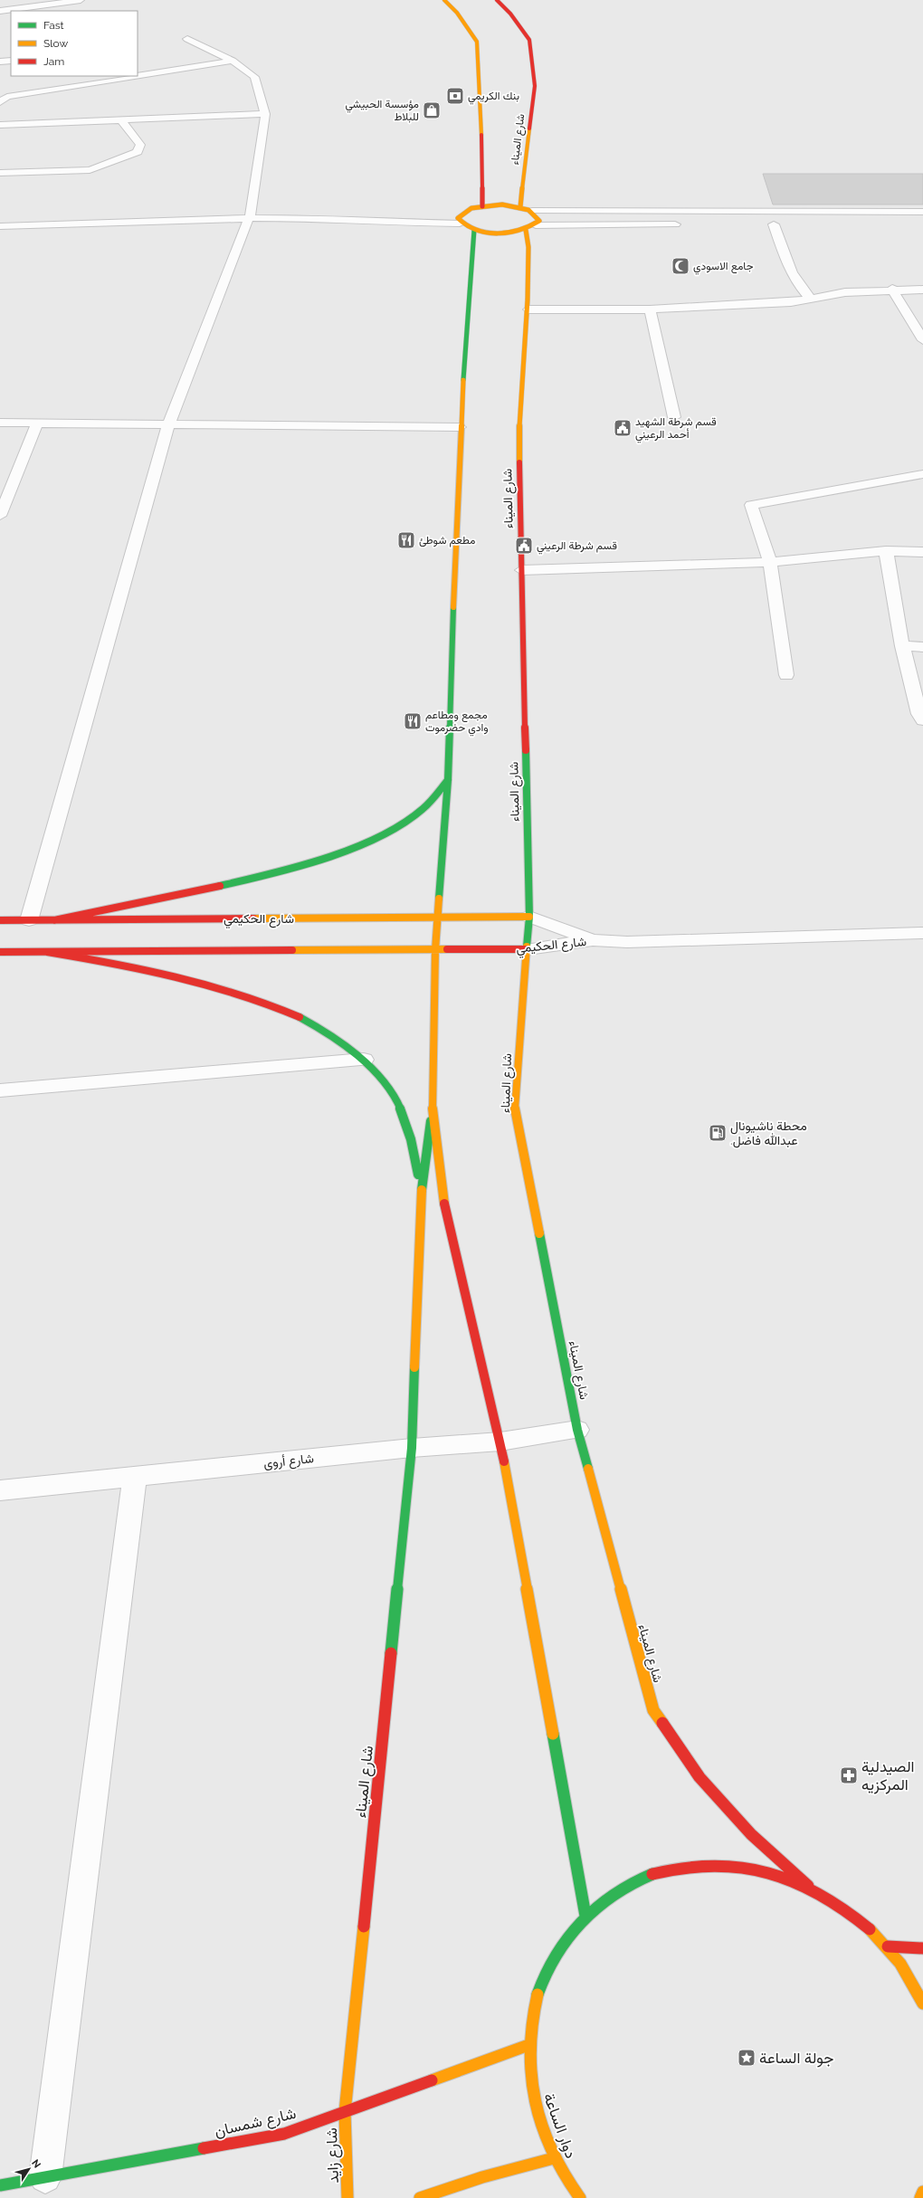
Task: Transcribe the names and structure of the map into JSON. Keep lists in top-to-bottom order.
{
  "streets": {
    "main road": [
      "شارع الميناء",
      "شارع الحكيمي",
      "شارع شمسان",
      "دوار الساعة",
      "شارع زايد"
    ],
    "street": ["شارع أروى"]
  },
  "crossings": [
    ["شارع الميناء", "شارع الحكيمي"],
    ["شارع الميناء", "شارع أروى"],
    ["شارع الميناء", "شارع شمسان"],
    ["شارع الميناء", "دوار الساعة"],
    ["شارع الميناء", "شارع زايد"],
    ["شارع شمسان", "دوار الساعة"],
    ["شارع شمسان", "شارع زايد"]
  ],
  "places": {
    "bank": ["بنك الكريمي"],
    "shop": ["مؤسسة الحبيشي للبلاط"],
    "mosque": ["جامع الاسودي"],
    "public building": ["قسم شرطة الشهيد أحمد الرعيني", "قسم شرطة الرعيني"],
    "restaurant": ["مطعم شوطئ", "مجمع ومطاعم وادي حضرموت"],
    "fuel station": ["محطة ناشيونال .عبدالله فاضل"],
    "pharmacy": ["الصيدلية المركزيه"],
    "place": ["جولة الساعة"]
  },
  "legend": ["Fast", "Slow", "Jam"],
  "north": "top right"
}
